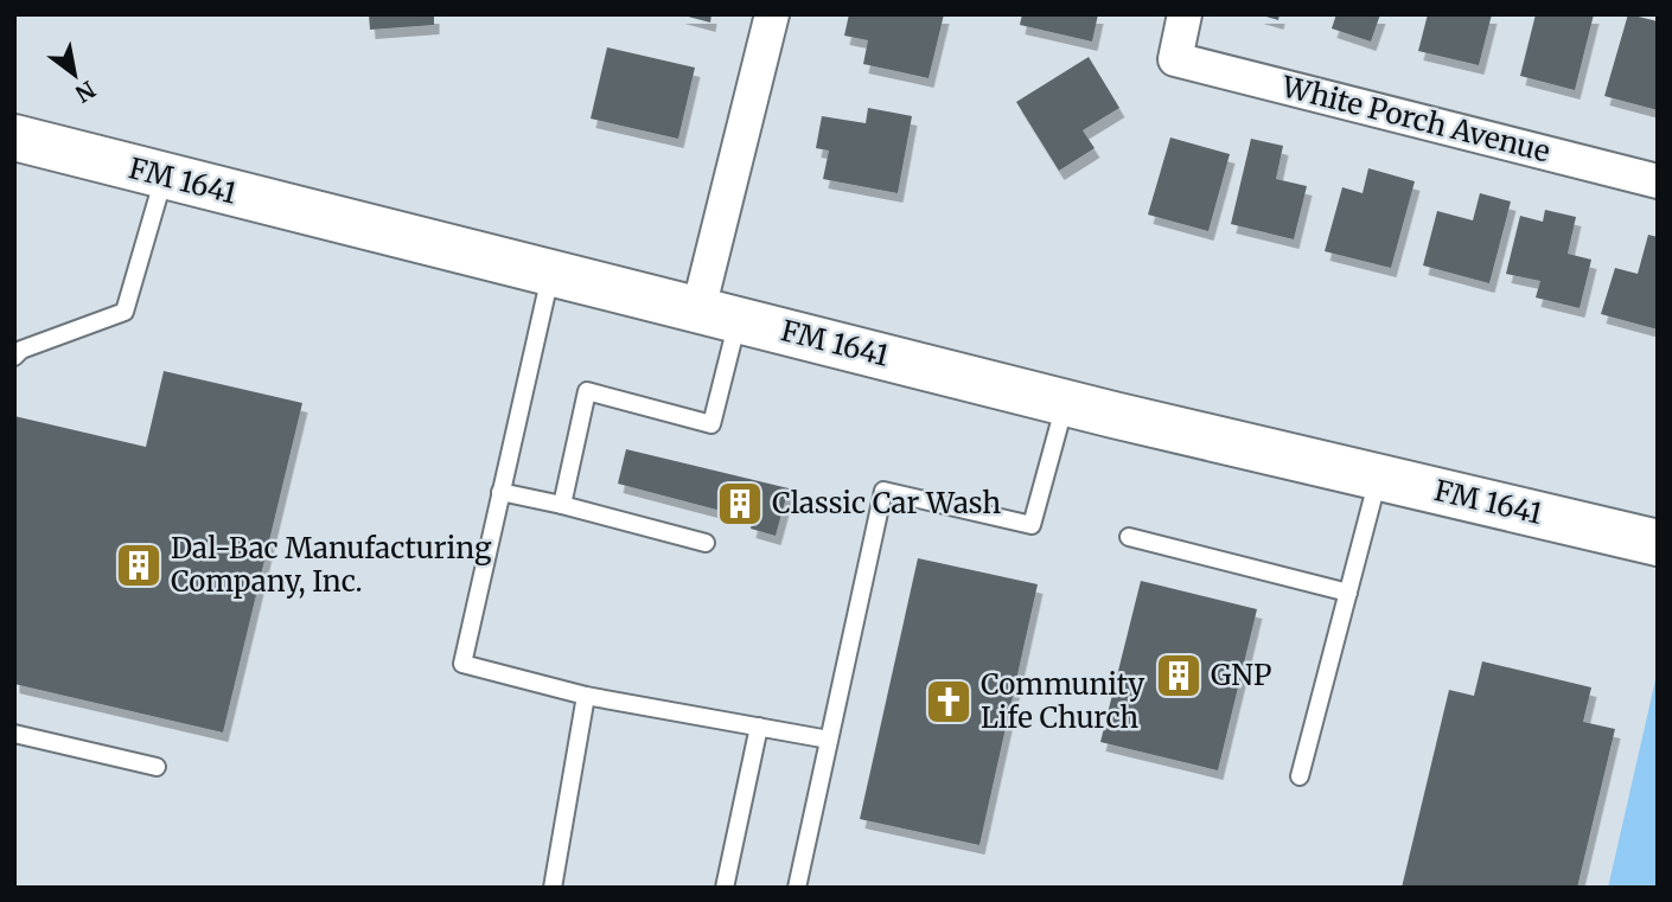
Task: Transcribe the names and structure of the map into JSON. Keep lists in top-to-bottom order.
{
  "streets": {
    "main road": ["FM 1641"],
    "street": ["White Porch Avenue"]
  },
  "places": {
    "building": ["Classic Car Wash", "Dal-Bac Manufacturing Company, Inc.", "GNP"],
    "church": ["Community Life Church"]
  },
  "north": "bottom right"
}
